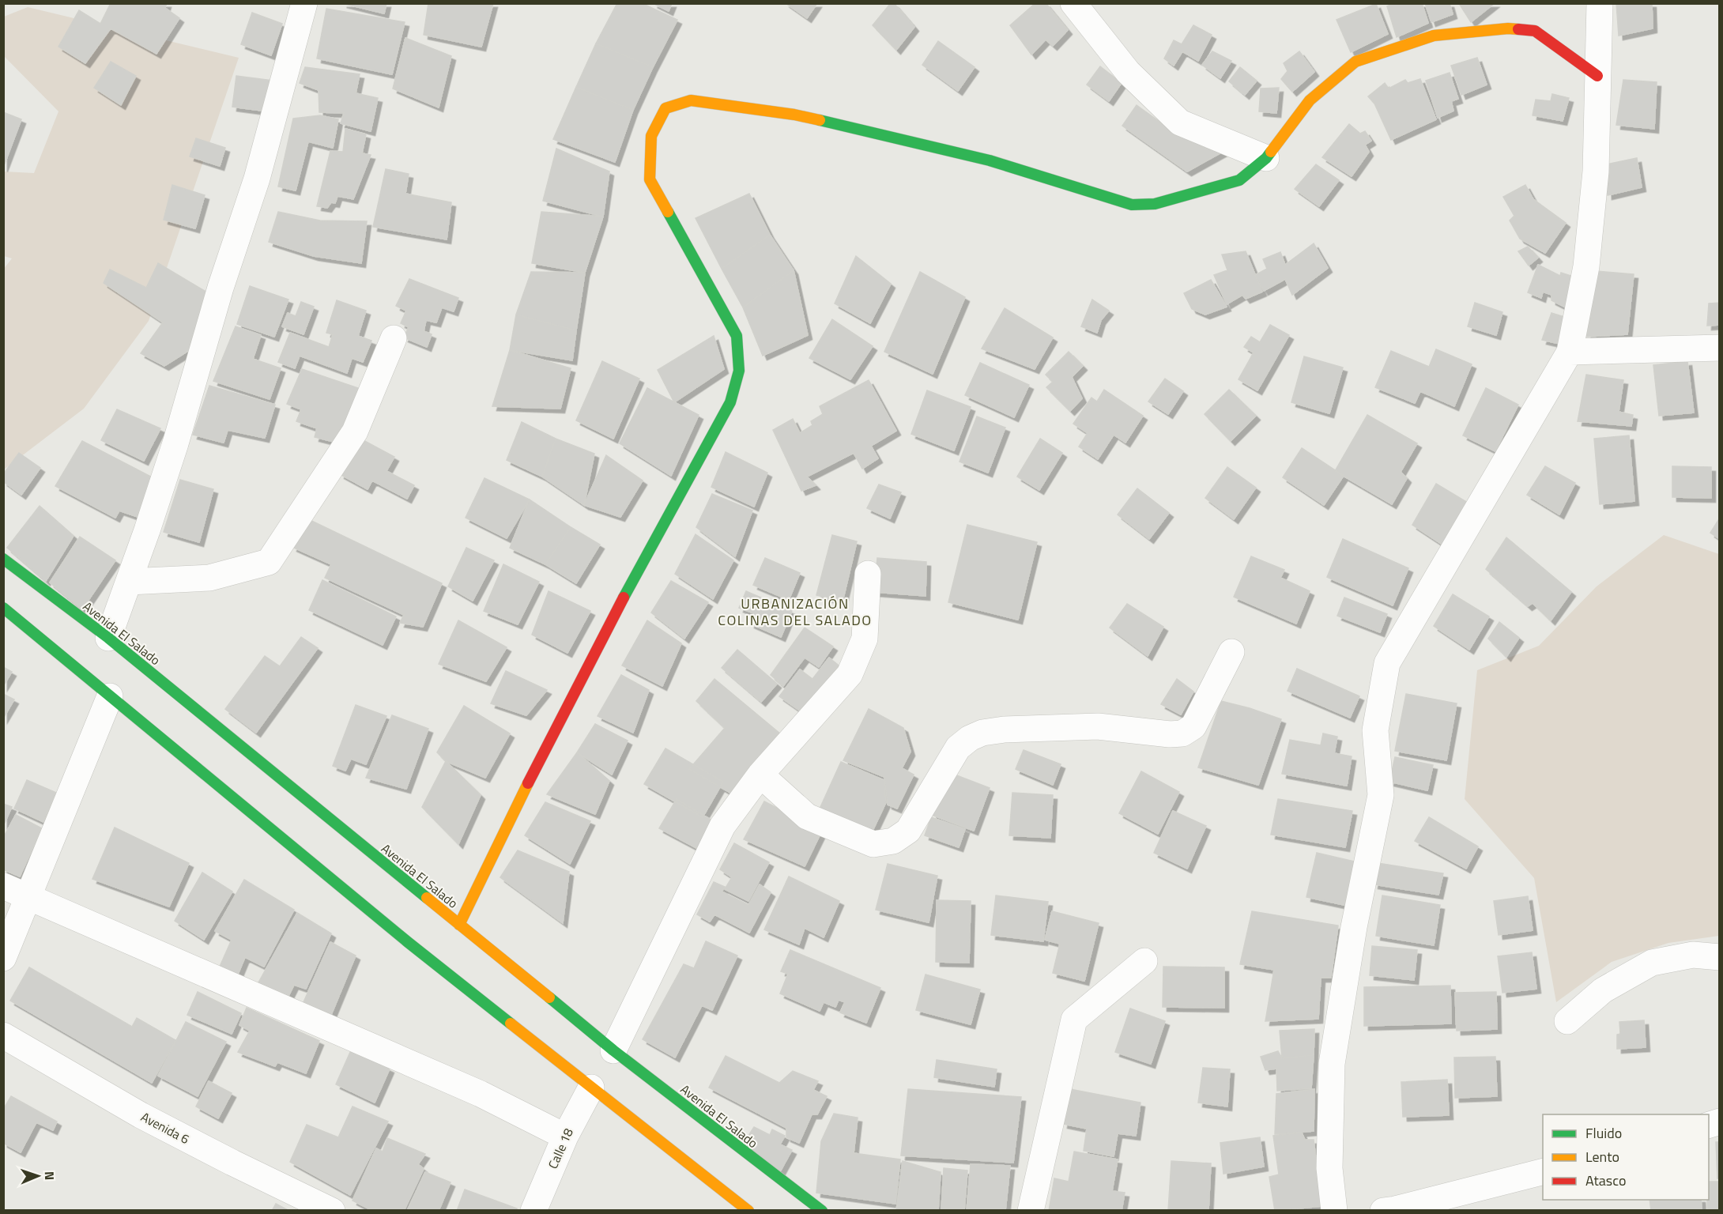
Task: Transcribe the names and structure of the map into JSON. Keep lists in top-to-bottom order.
{
  "streets": {
    "main road": ["Avenida El Salado"],
    "street": ["Avenida 6", "Calle 18"]
  },
  "districts": ["URBANIZACIÓN COLINAS DEL SALADO"],
  "legend": ["Fluido", "Lento", "Atasco"],
  "north": "right"
}
